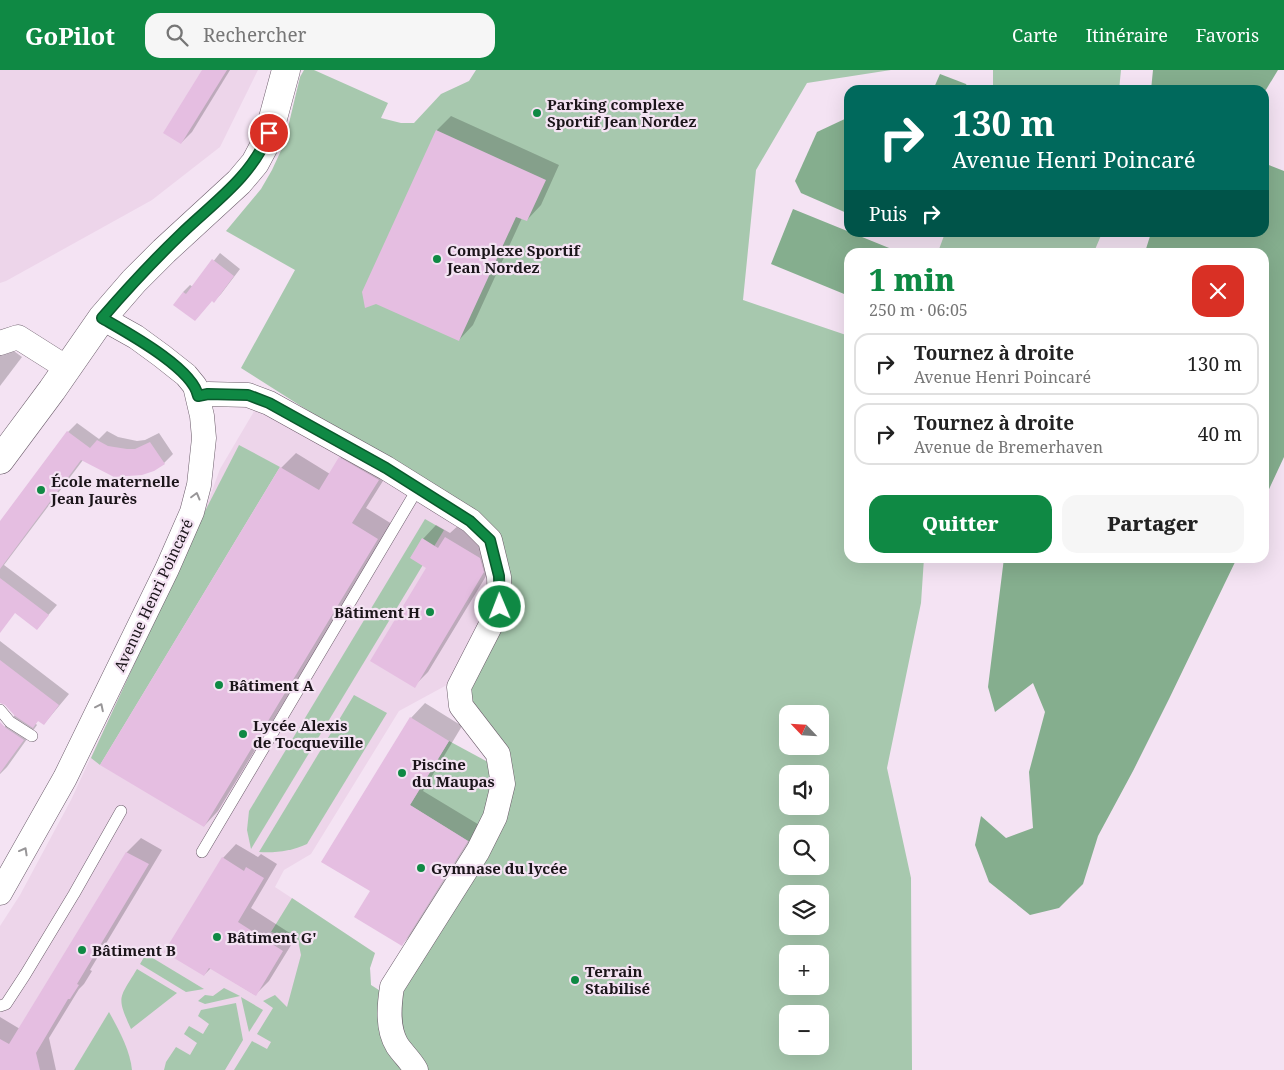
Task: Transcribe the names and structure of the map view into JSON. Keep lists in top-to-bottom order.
{
  "streets": {
    "street": ["Avenue Henri Poincaré"]
  },
  "one_way": ["Avenue Henri Poincaré"],
  "places": [
    "Parking complexe Sportif Jean Nordez",
    "Complexe Sportif Jean Nordez",
    "École maternelle Jean Jaurès",
    "Bâtiment H",
    "Bâtiment A",
    "Lycée Alexis de Tocqueville",
    "Piscine du Maupas",
    "Gymnase du lycée",
    "Bâtiment G'",
    "Bâtiment B",
    "Terrain Stabilisé"
  ],
  "north": "top left",
  "page": {
    "header": "GoPilot",
    "search": "Rechercher",
    "nav": ["Carte", "Itinéraire", "Favoris"],
    "turn": ["130 m", "Avenue Henri Poincaré"],
    "then": "Puis",
    "heading": ["1 min", "250 m · 06:05"],
    "list": [
      {
        "name": "Tournez à droite",
        "note": "Avenue Henri Poincaré",
        "value": "130 m"
      },
      {
        "name": "Tournez à droite",
        "note": "Avenue de Bremerhaven",
        "value": "40 m"
      }
    ],
    "buttons": ["Quitter", "Partager"],
    "map_buttons": ["+", "−"]
  }
}
